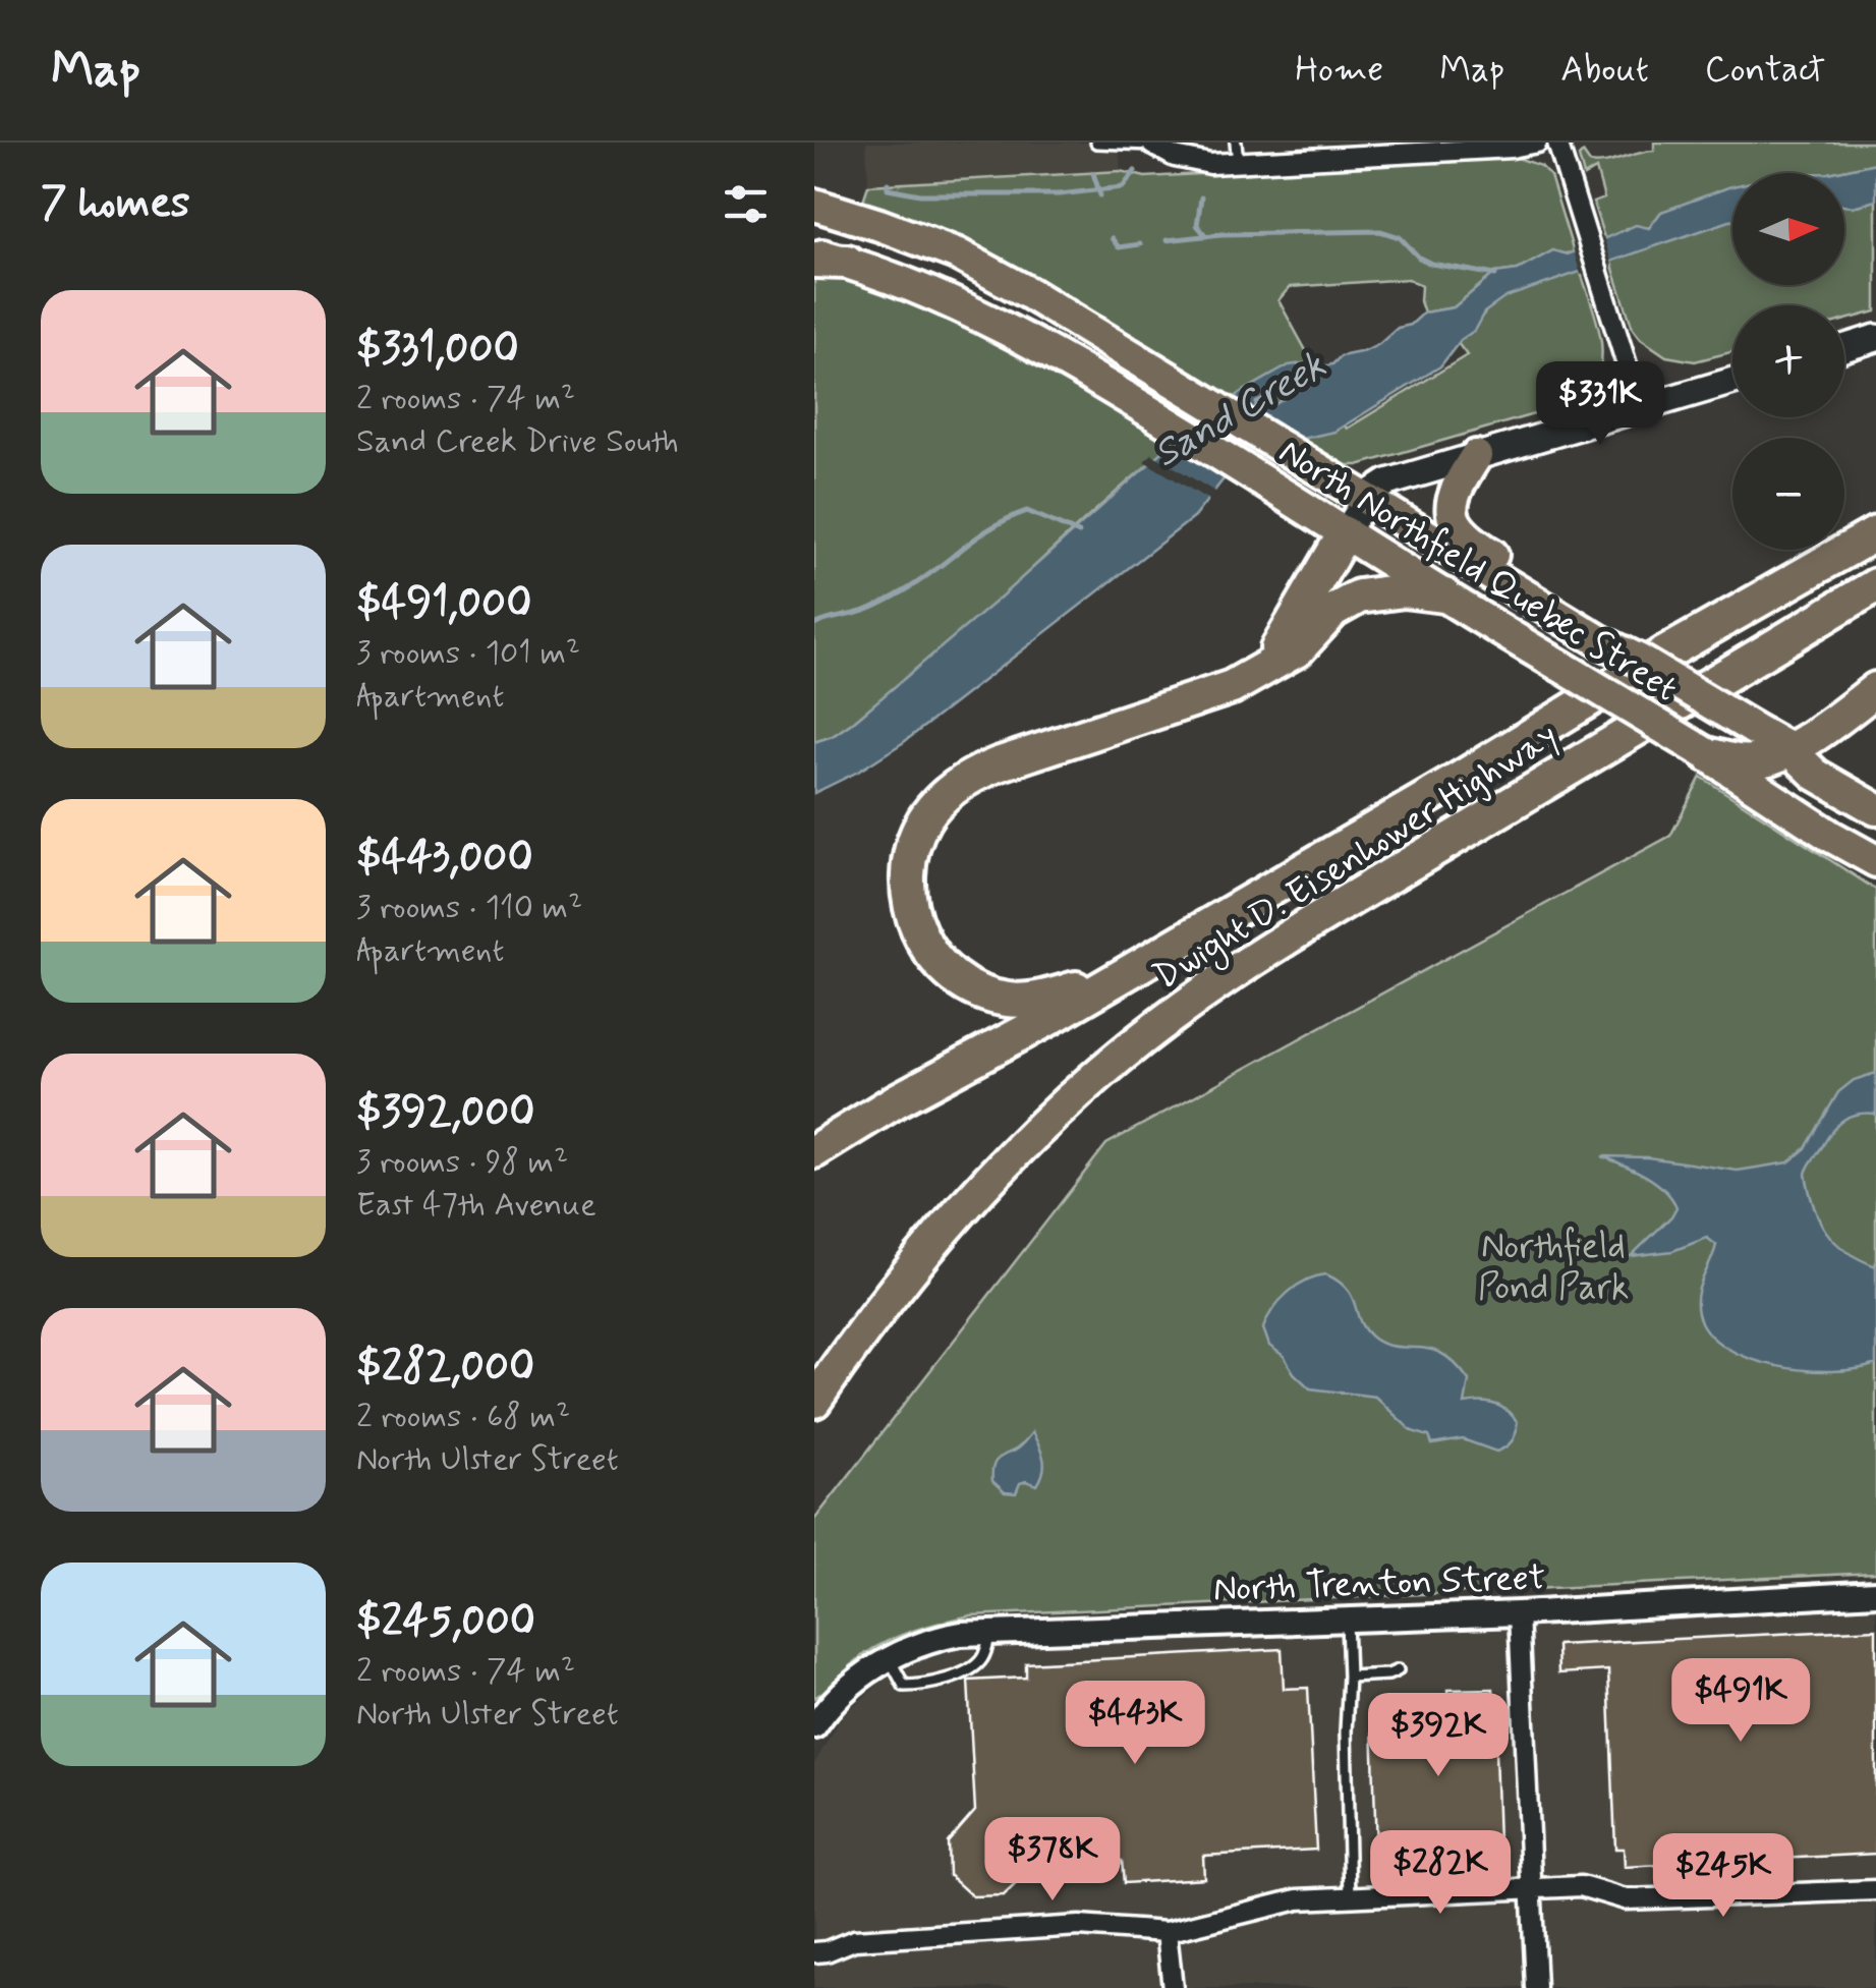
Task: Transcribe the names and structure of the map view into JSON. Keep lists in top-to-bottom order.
{
  "streets": {
    "highway": ["Dwight D. Eisenhower Highway"],
    "main road": ["North Northfield Quebec Street"],
    "street": ["North Trenton Street"]
  },
  "water": ["Sand Creek"],
  "parks": ["Northfield Pond Park"],
  "north": "right",
  "page": {
    "header": "Map",
    "nav": [
      "Home",
      "Map",
      "About",
      "Contact"
    ],
    "heading": "7 homes",
    "map_buttons": ["+", "−"],
    "list": [
      {
        "name": "$331,000",
        "note": "2 rooms · 74 m² · Sand Creek Drive South"
      },
      {
        "name": "$491,000",
        "note": "3 rooms · 101 m² · Apartment"
      },
      {
        "name": "$443,000",
        "note": "3 rooms · 110 m² · Apartment"
      },
      {
        "name": "$392,000",
        "note": "3 rooms · 98 m² · East 47th Avenue"
      },
      {
        "name": "$282,000",
        "note": "2 rooms · 68 m² · North Ulster Street"
      },
      {
        "name": "$245,000",
        "note": "2 rooms · 74 m² · North Ulster Street"
      }
    ],
    "price": [
      "$331K",
      "$491K",
      "$443K",
      "$392K",
      "$378K",
      "$282K",
      "$245K"
    ]
  }
}
